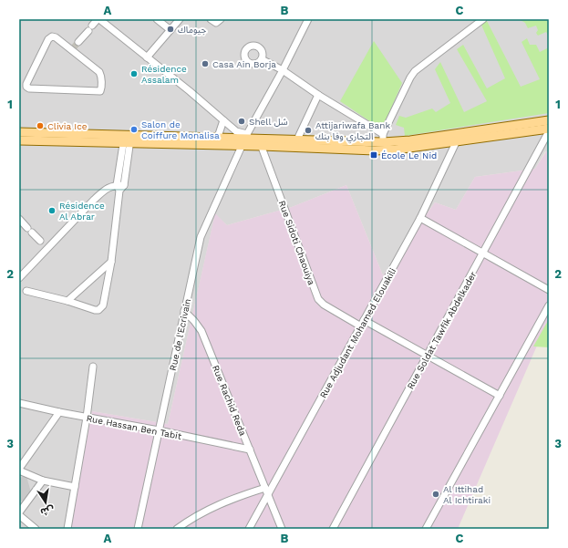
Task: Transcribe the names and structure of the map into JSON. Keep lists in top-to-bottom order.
{
  "streets": {
    "street": [
      "Rue Sidoti Chaouiya",
      "Rue Soldat Tawfik Abdelkader",
      "Rue Adjudant Mohamed Elouakili",
      "Rue de l'Ecrivain",
      "Rue Rachid Reda",
      "Rue Hassan Ben Tabit"
    ]
  },
  "crossings": [
    ["Rue Sidoti Chaouiya", "Rue Soldat Tawfik Abdelkader"],
    ["Rue Sidoti Chaouiya", "Rue Adjudant Mohamed Elouakili"],
    ["Rue Adjudant Mohamed Elouakili", "Rue Rachid Reda"],
    ["Rue de l'Ecrivain", "Rue Rachid Reda"],
    ["Rue de l'Ecrivain", "Rue Hassan Ben Tabit"],
    ["Rue Rachid Reda", "Rue Hassan Ben Tabit"]
  ],
  "places": {
    "other": [
      "جيوماك",
      "Casa Ain Borja",
      "Résidence Assalam",
      "Shell شل",
      "Clivia Ice",
      "Salon de Coiffure Monalisa",
      "Attijariwafa Bank التجاري وفا بنك",
      "Résidence Al Abrar",
      "Al Ittihad Al Ichtiraki"
    ],
    "transit": ["École Le Nid"]
  },
  "north": "bottom",
  "grid": {
    "columns": ["A", "B", "C"],
    "rows": ["1", "2", "3"]
  }
}
